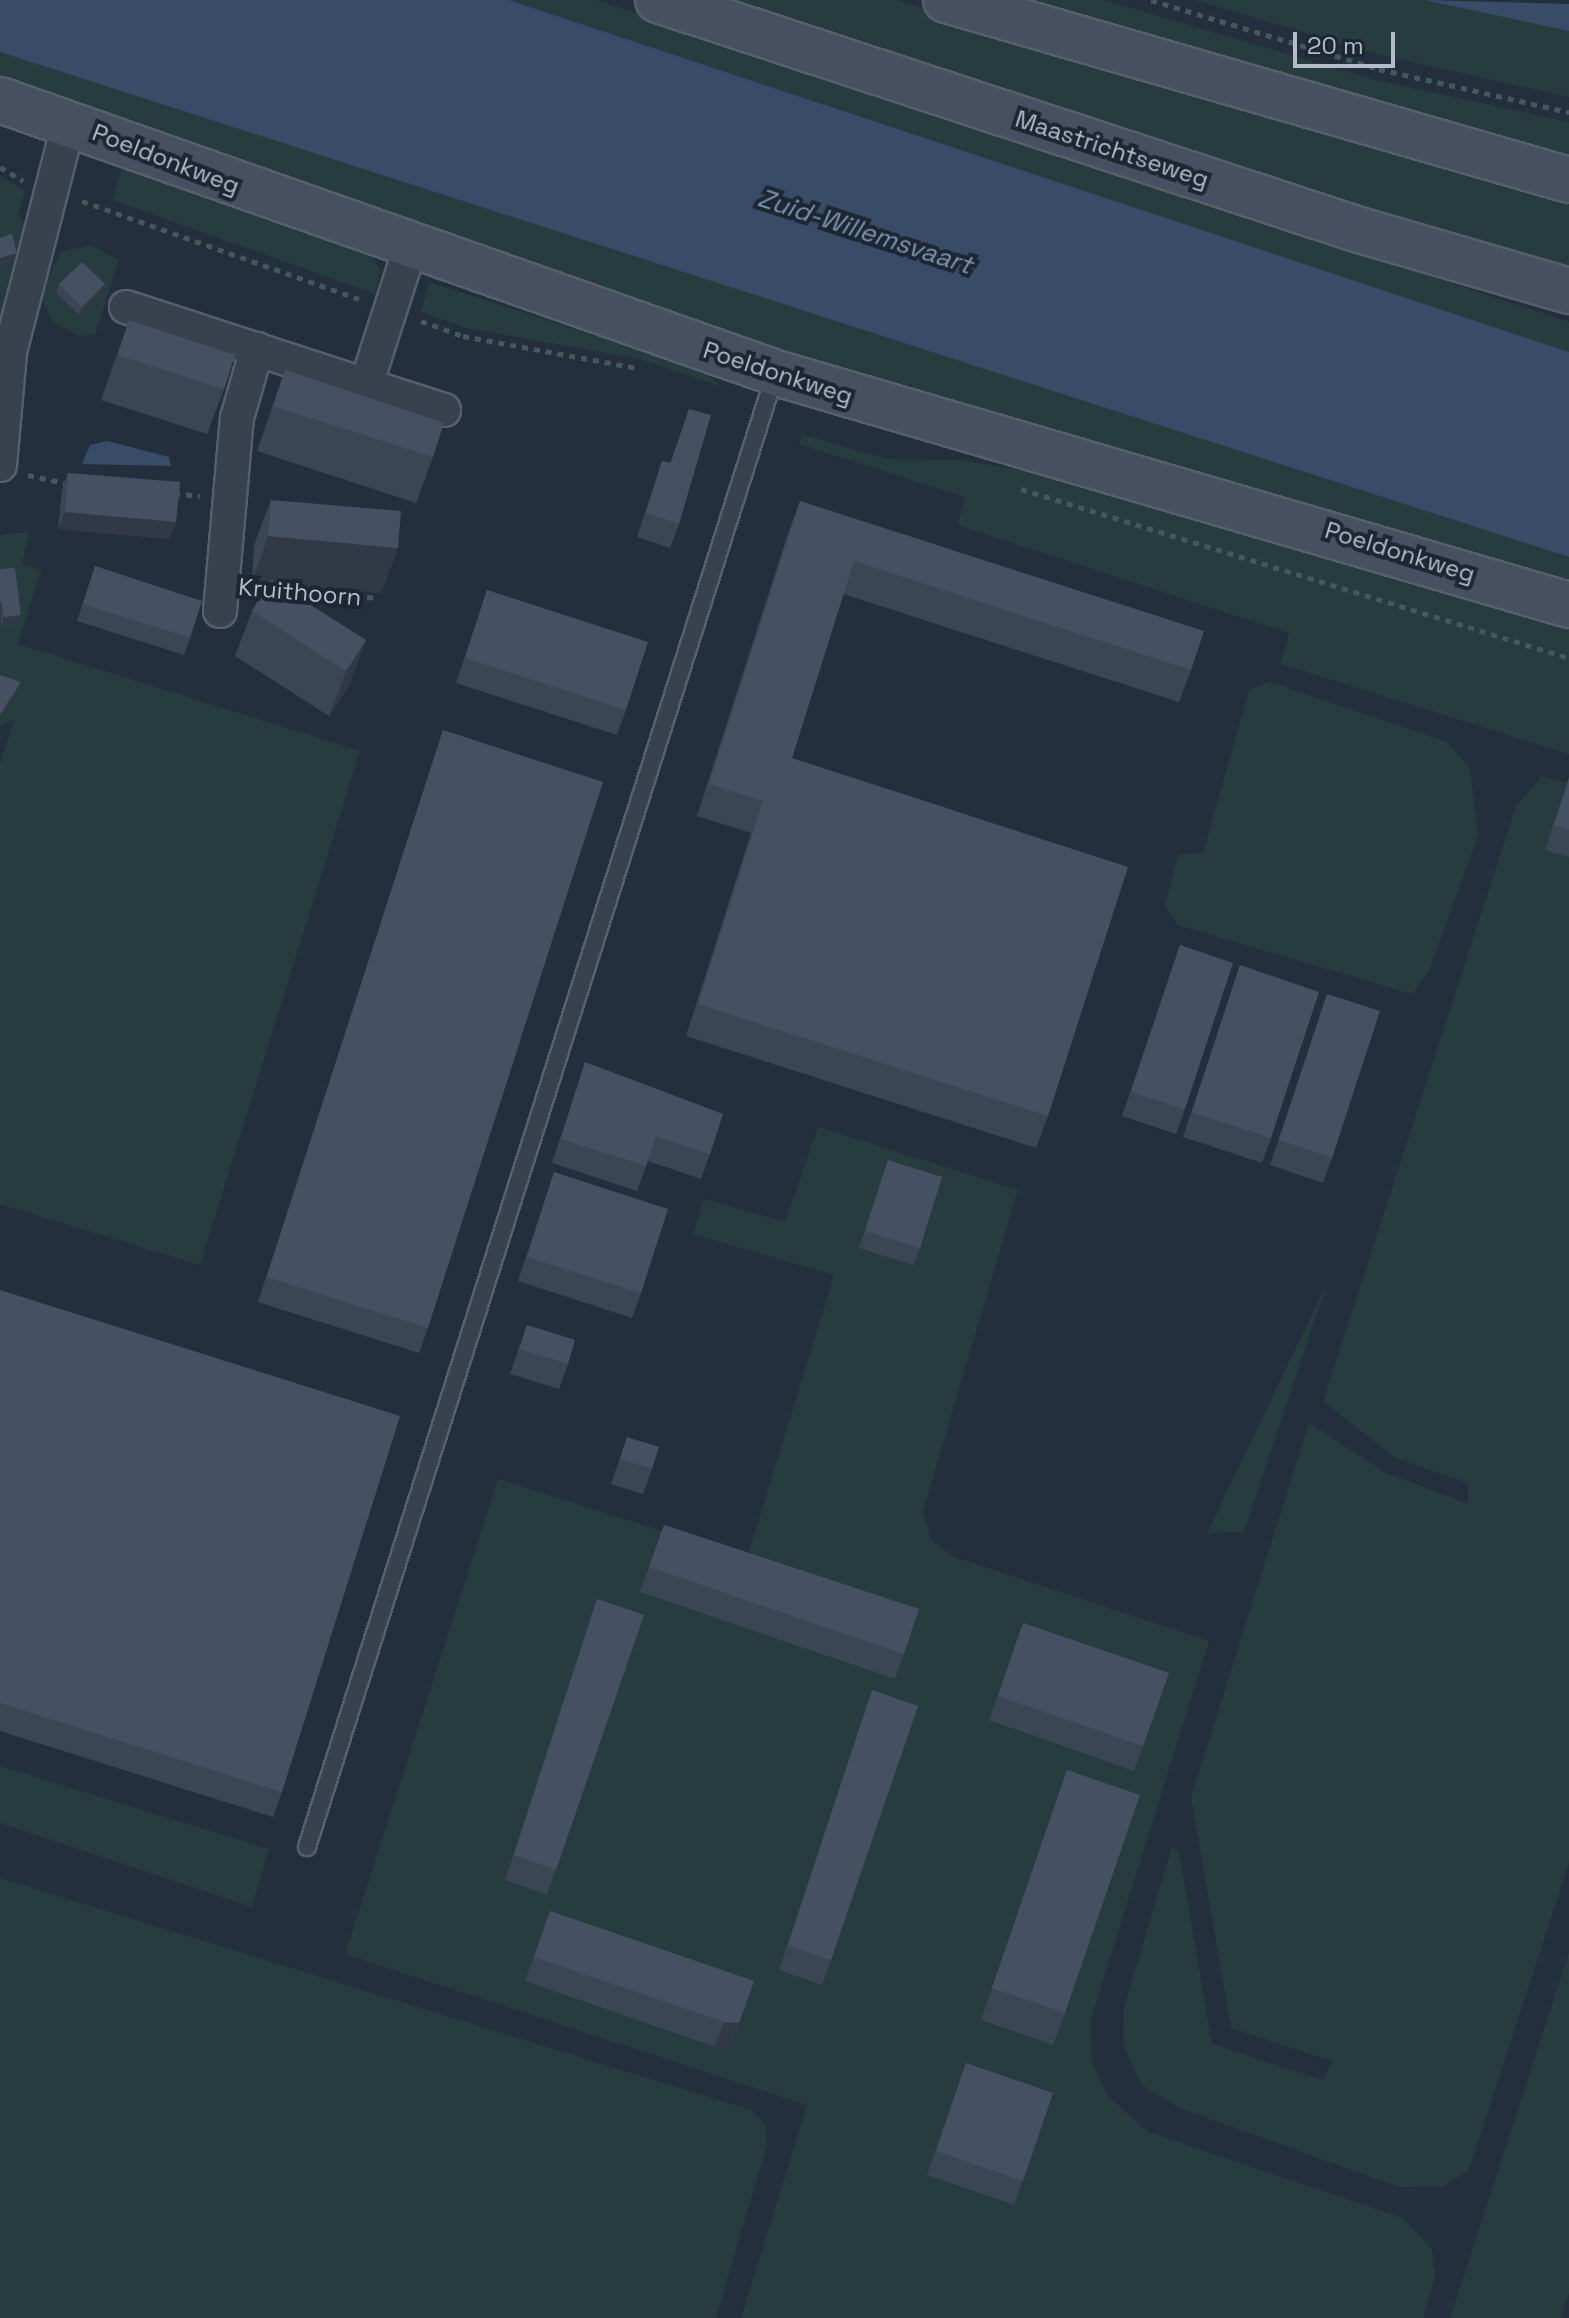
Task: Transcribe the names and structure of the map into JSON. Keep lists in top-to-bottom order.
{
  "streets": {
    "street": ["Maastrichtseweg", "Poeldonkweg", "Kruithoorn"]
  },
  "water": ["Zuid-Willemsvaart"],
  "scale_bar": "20 m"
}
